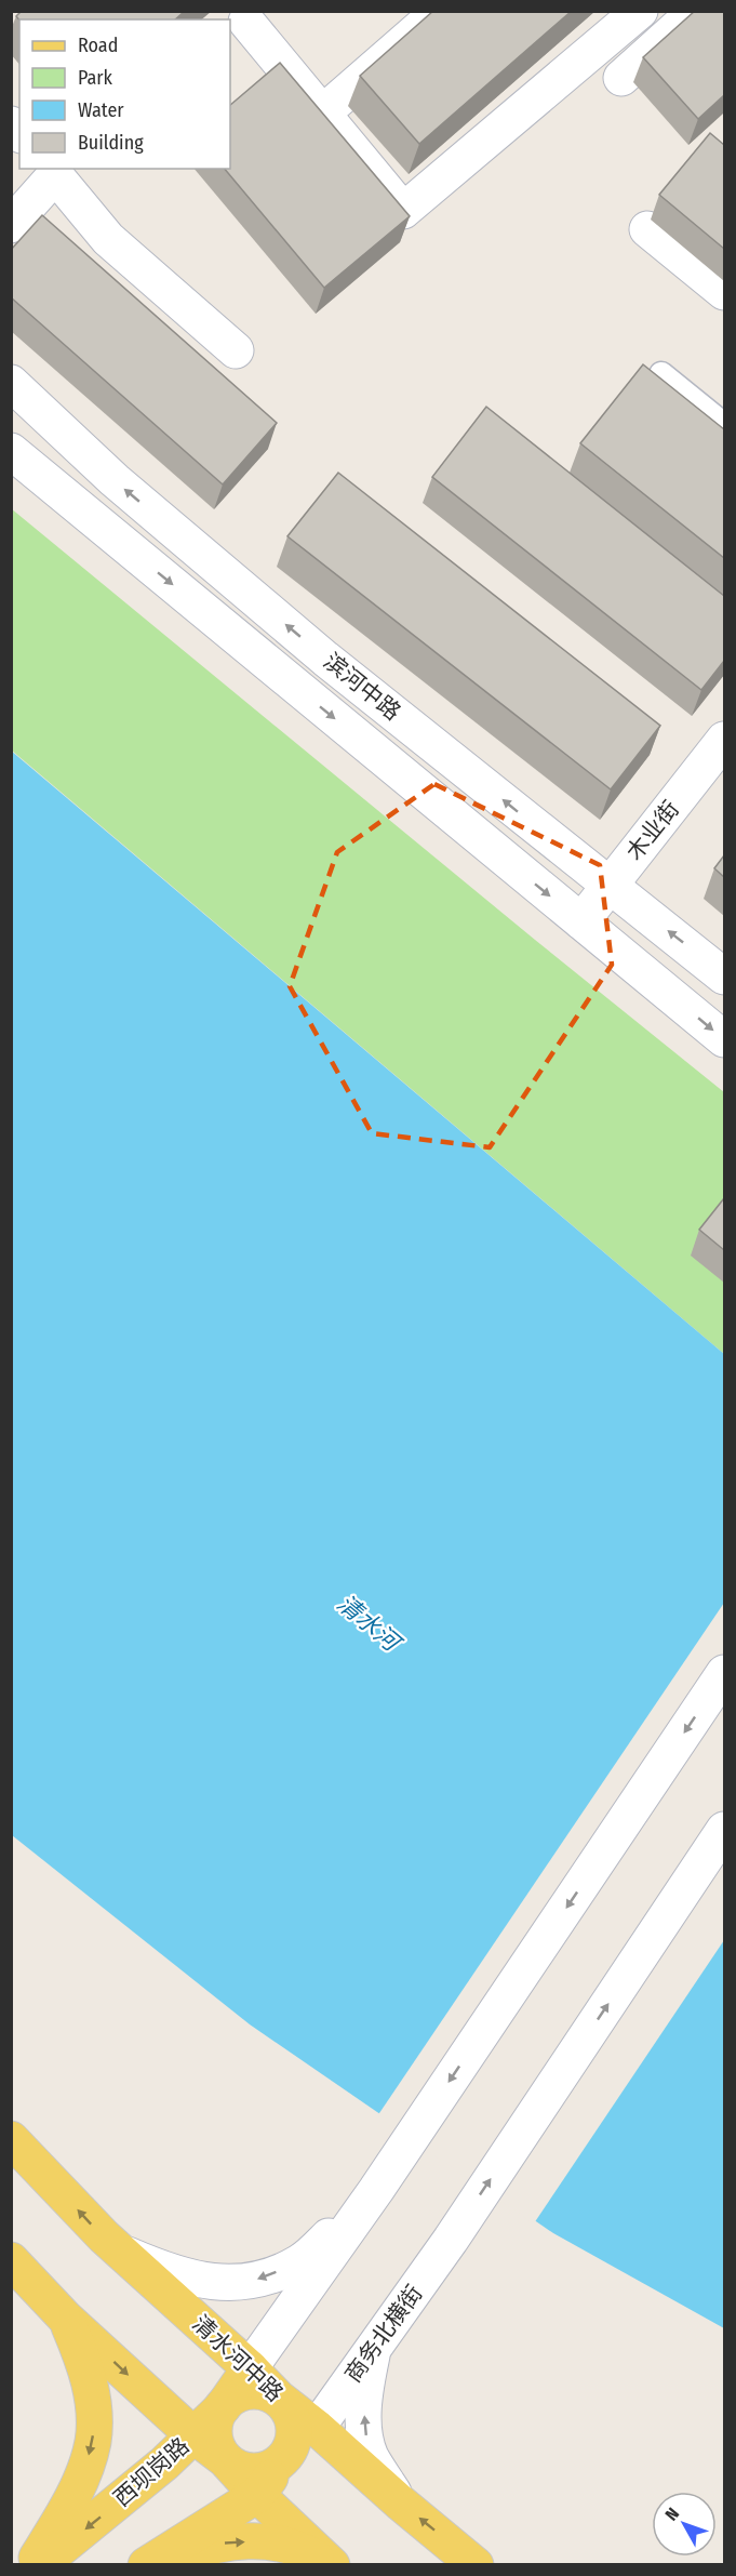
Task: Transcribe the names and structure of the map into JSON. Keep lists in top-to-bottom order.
{
  "streets": {
    "main road": [
      "滨河中路",
      "木业街",
      "商务北横街",
      "清水河中路",
      "西坝岗路"
    ]
  },
  "crossings": [
    ["滨河中路", "木业街"],
    ["商务北横街", "清水河中路"],
    ["清水河中路", "西坝岗路"]
  ],
  "one_way": ["清水河中路"],
  "water": ["清水河"],
  "legend": [
    "Road",
    "Park",
    "Water",
    "Building"
  ],
  "north": "top left"
}
